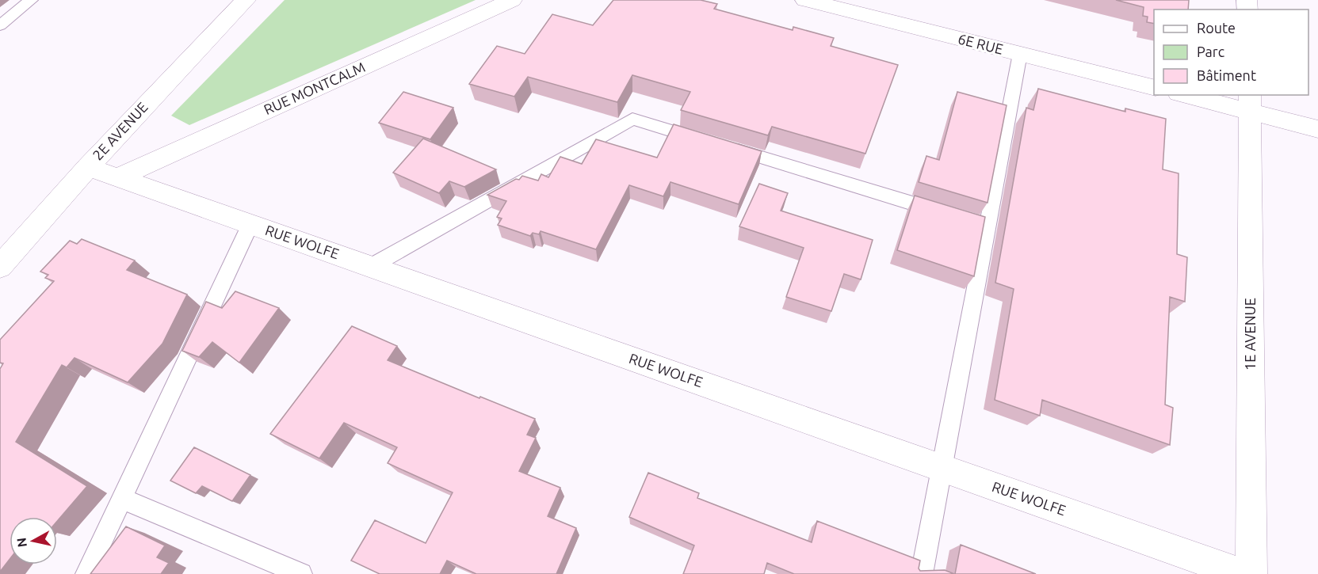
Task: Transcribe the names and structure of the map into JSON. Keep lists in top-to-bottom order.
{
  "streets": {
    "street": [
      "6E RUE",
      "RUE MONTCALM",
      "2E AVENUE",
      "RUE WOLFE",
      "1E AVENUE"
    ]
  },
  "crossings": [
    ["RUE MONTCALM", "RUE WOLFE"],
    ["2E AVENUE", "RUE WOLFE"]
  ],
  "legend": ["Route", "Parc", "Bâtiment"],
  "north": "left"
}
